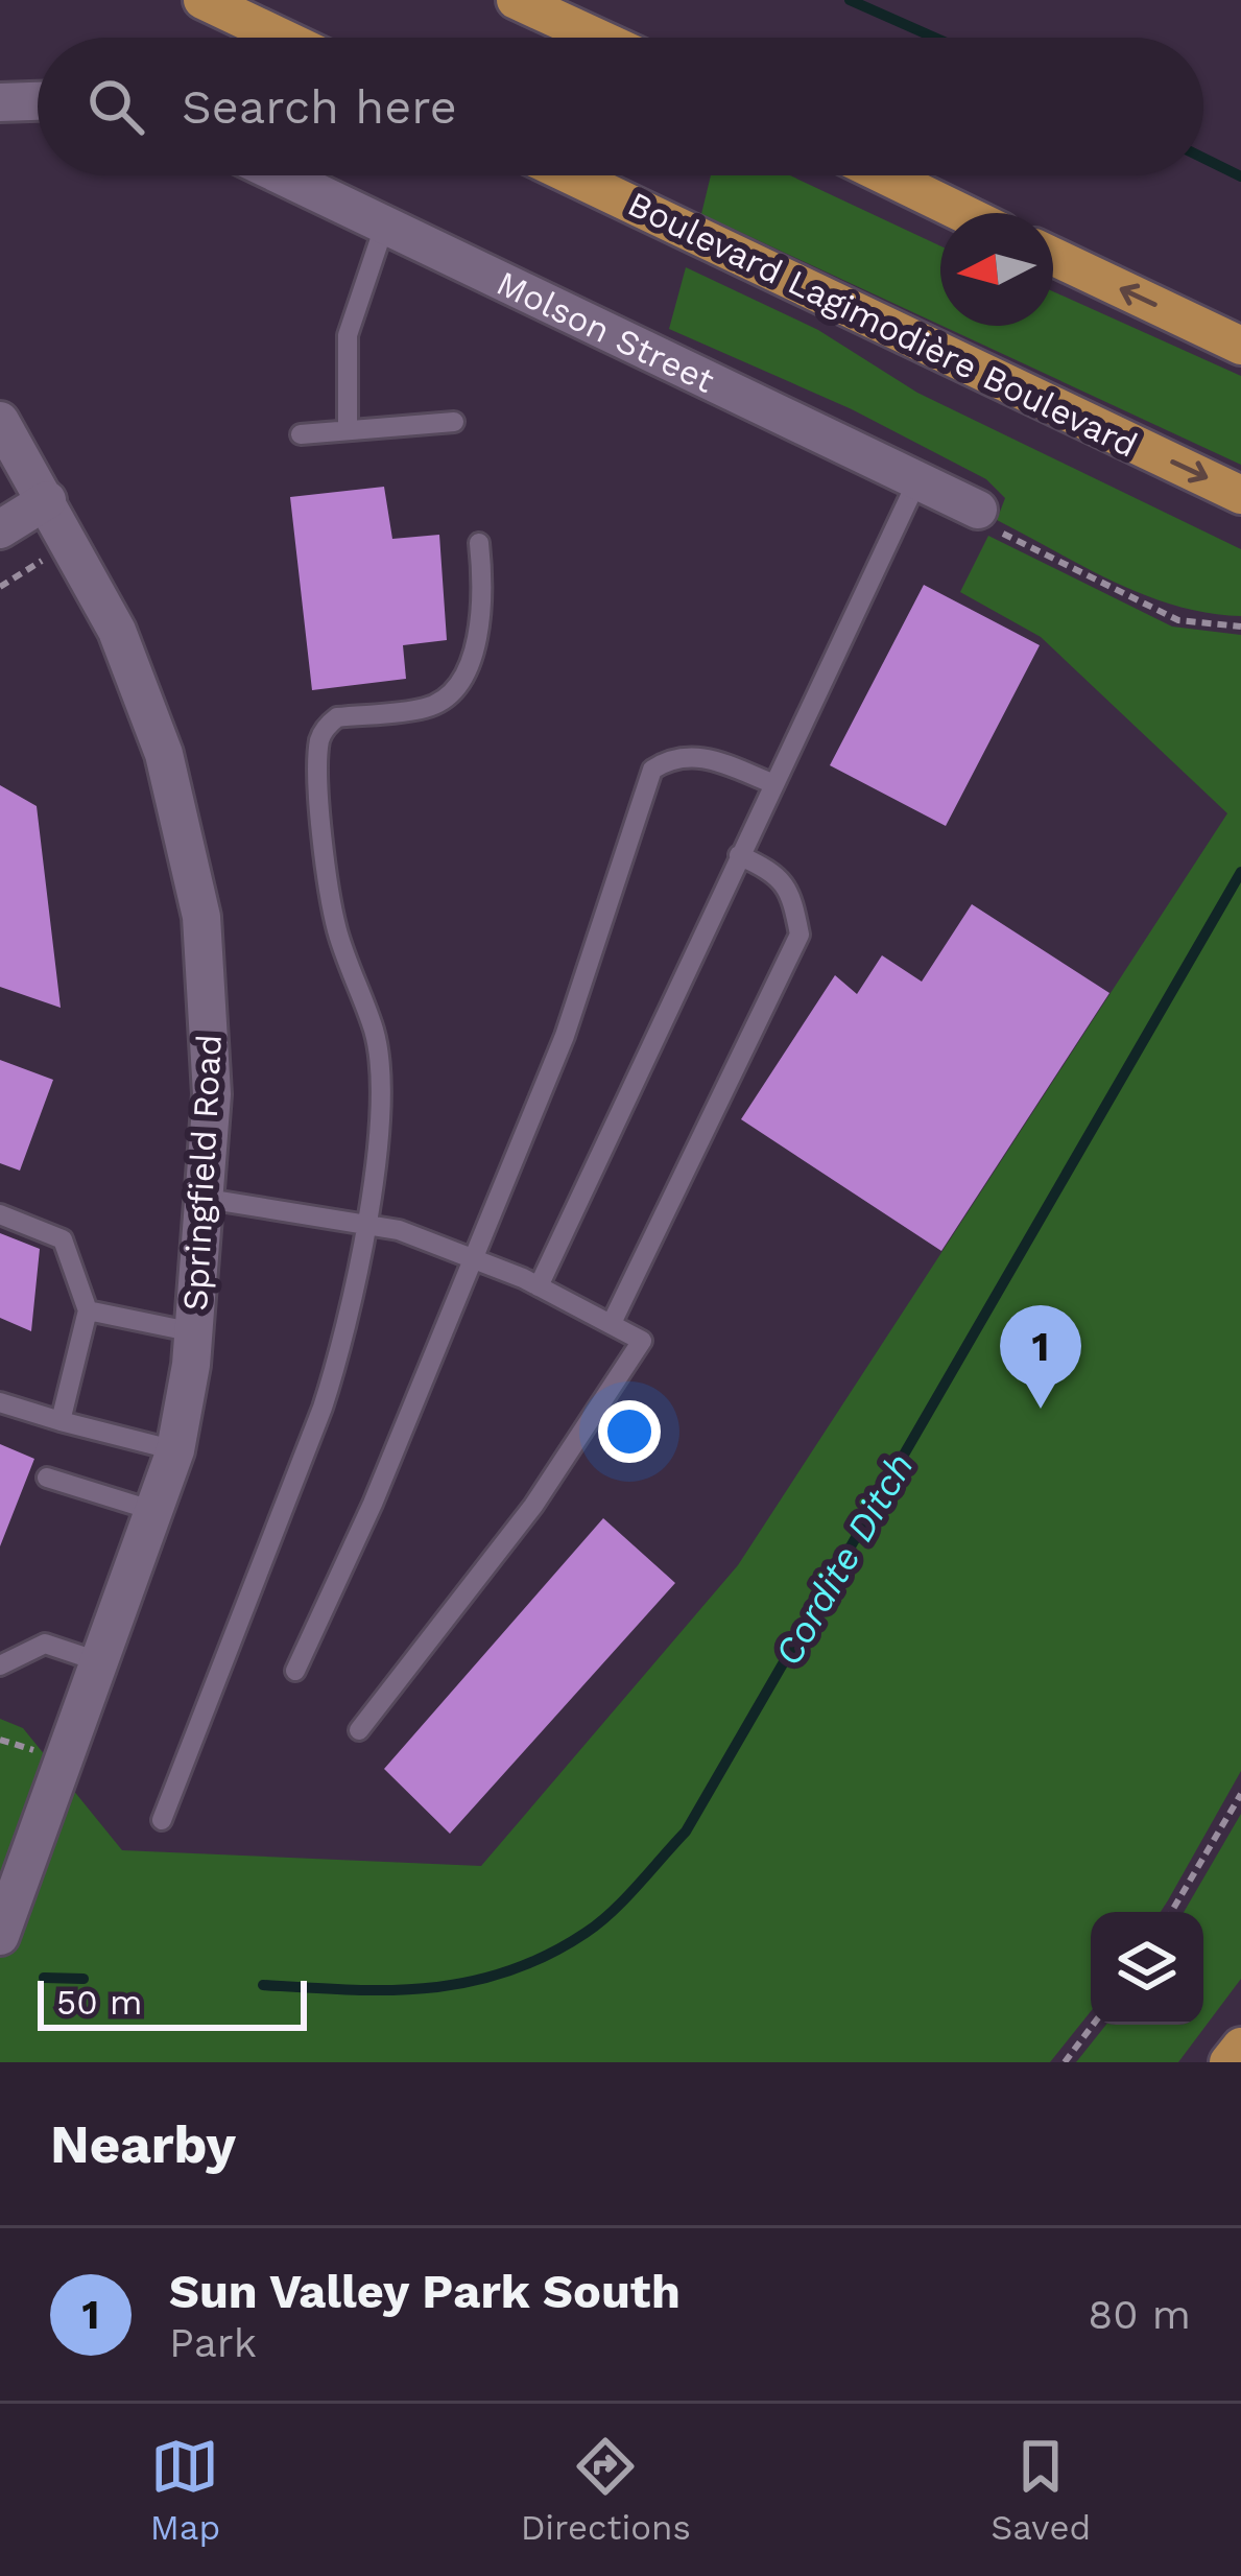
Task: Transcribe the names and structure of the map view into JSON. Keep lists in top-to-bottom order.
{
  "streets": {
    "main road": ["Boulevard Lagimodière Boulevard"],
    "street": ["Molson Street", "Springfield Road"]
  },
  "water": ["Cordite Ditch"],
  "scale_bar": "50 m",
  "north": "left",
  "page": {
    "search": "Search here",
    "pins": "1",
    "scale": "50 m",
    "heading": "Nearby",
    "list": [
      {
        "mark": "1",
        "name": "Sun Valley Park South",
        "note": "Park",
        "value": "80 m"
      }
    ],
    "nav": ["Map", "Directions", "Saved"]
  }
}
